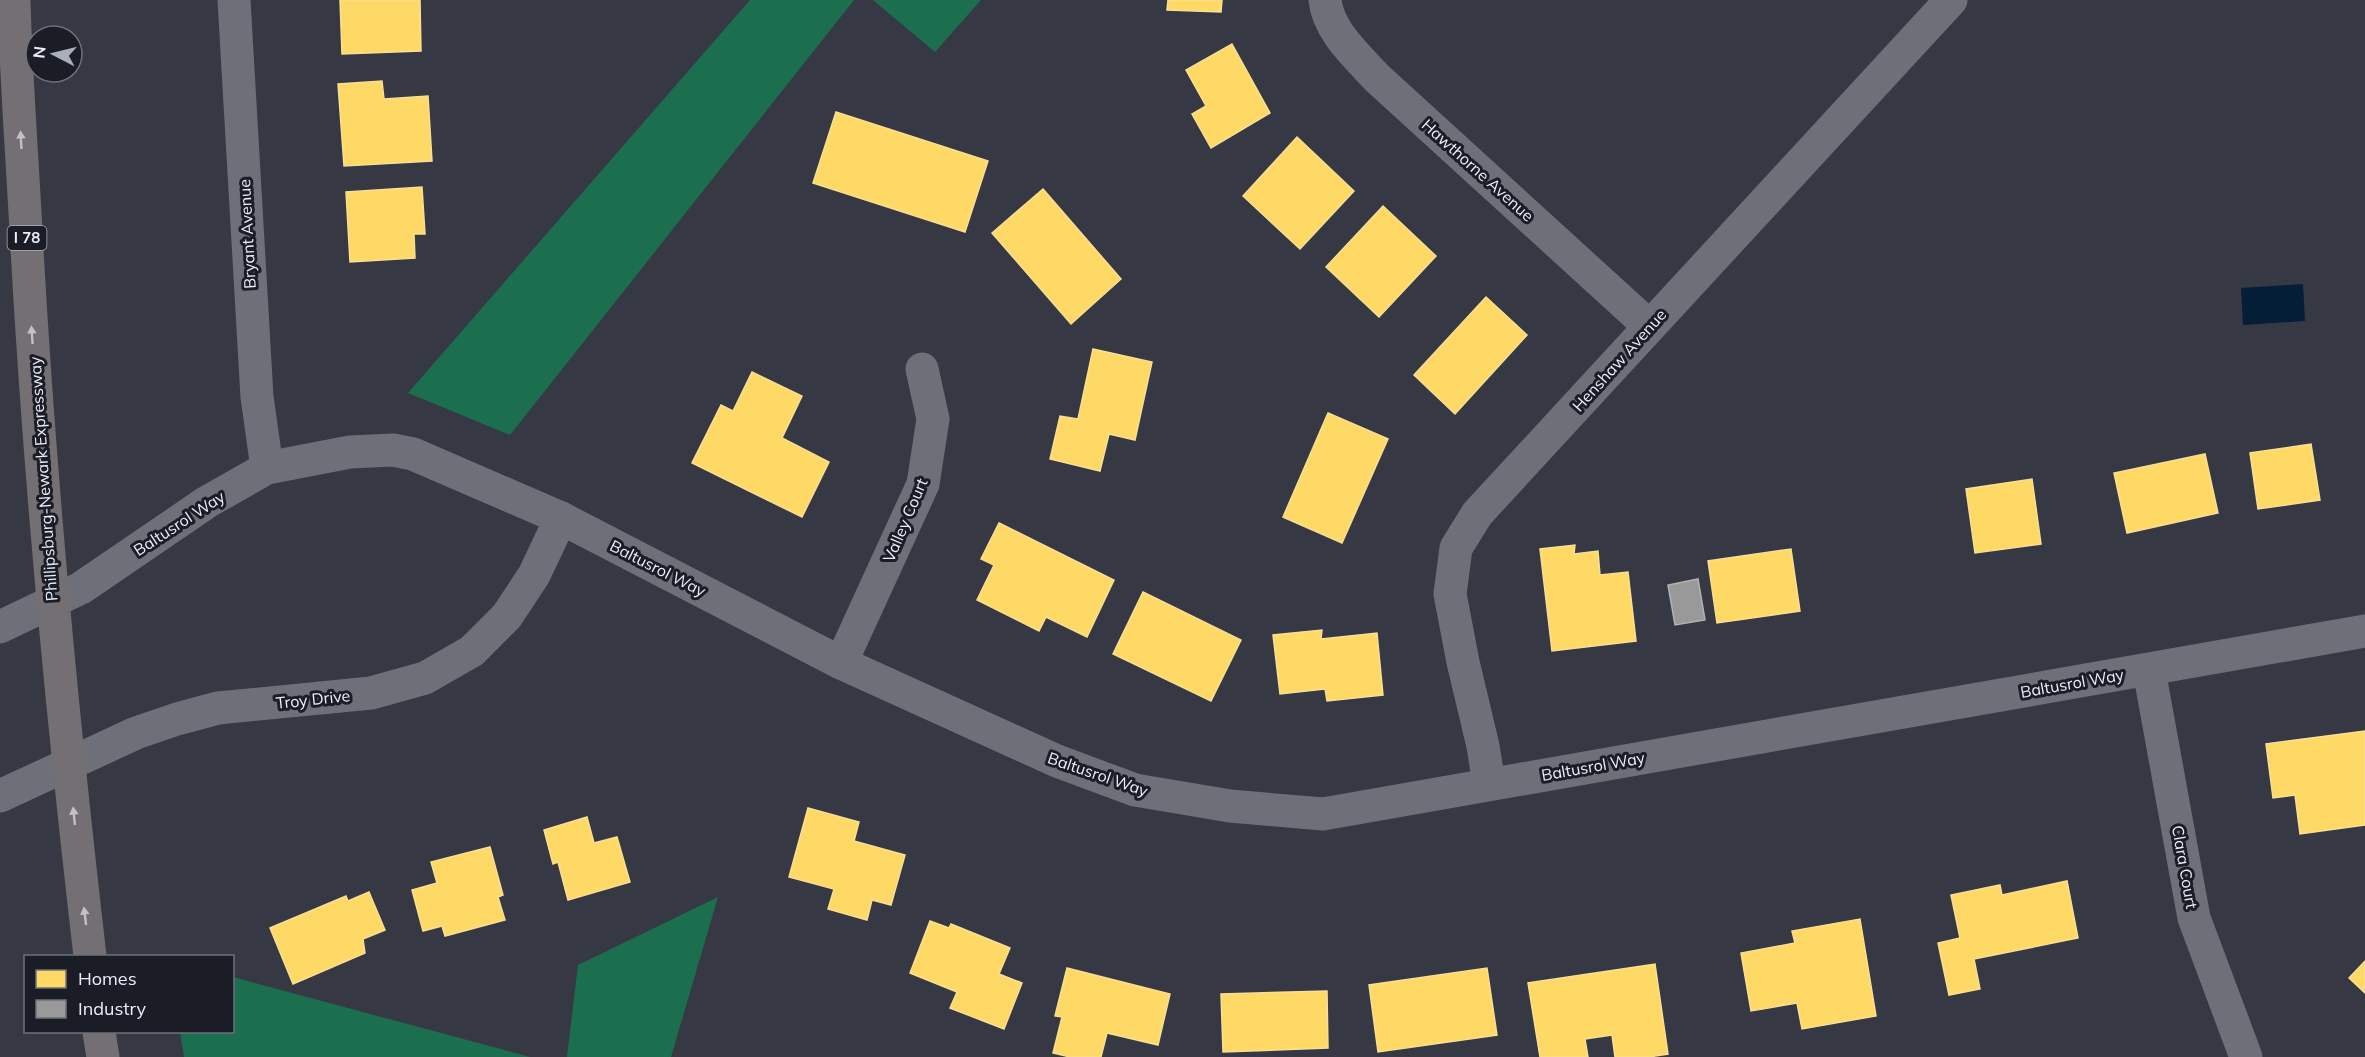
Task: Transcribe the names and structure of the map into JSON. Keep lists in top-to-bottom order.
{
  "streets": {
    "highway": ["I 78", "Phillipsburg-Newark Expressway"],
    "street": [
      "Hawthorne Avenue",
      "Bryant Avenue",
      "Henshaw Avenue",
      "Valley Court",
      "Baltusrol Way",
      "Troy Drive",
      "Clara Court"
    ]
  },
  "crossings": [
    ["Hawthorne Avenue", "Henshaw Avenue"],
    ["Bryant Avenue", "Baltusrol Way"],
    ["Henshaw Avenue", "Baltusrol Way"],
    ["Valley Court", "Baltusrol Way"],
    ["Baltusrol Way", "Troy Drive"],
    ["Baltusrol Way", "Clara Court"]
  ],
  "one_way": ["Phillipsburg-Newark Expressway"],
  "legend": ["Homes", "Industry"],
  "north": "left"
}
